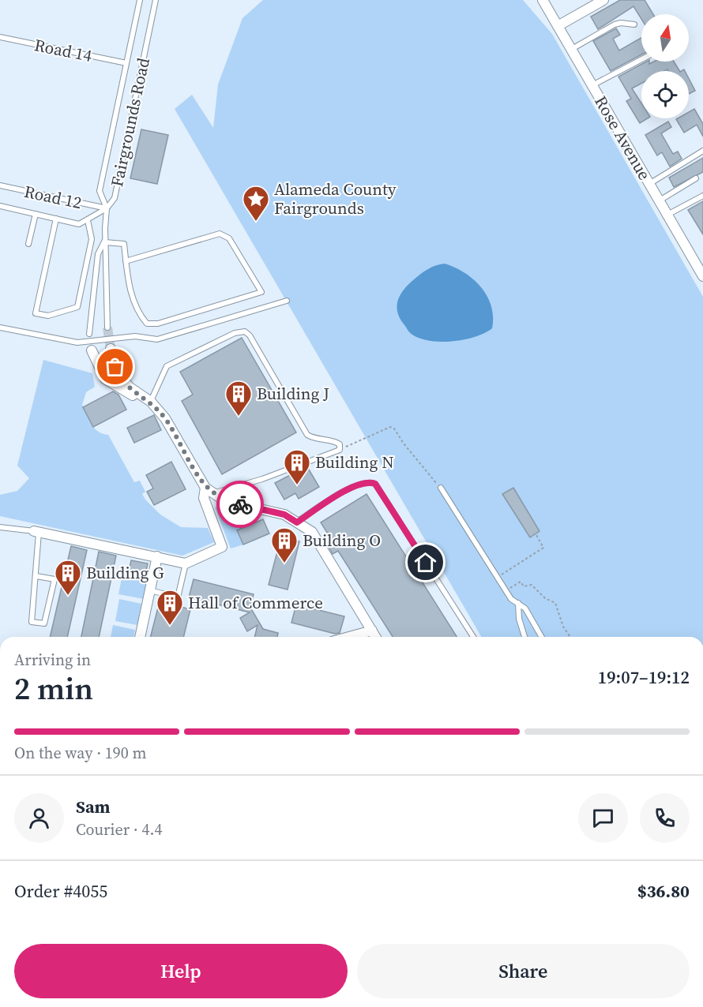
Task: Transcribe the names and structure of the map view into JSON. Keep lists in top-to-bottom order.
{
  "streets": {
    "street": ["Rose Avenue"],
    "lane": ["Road 14", "Fairgrounds Road", "Road 12"]
  },
  "crossings": [
    ["Fairgrounds Road", "Road 12"]
  ],
  "places": {
    "place": ["Alameda County Fairgrounds"],
    "building": [
      "Building J",
      "Building N",
      "Building O",
      "Building G",
      "Hall of Commerce"
    ]
  },
  "north": "top",
  "page": {
    "heading": ["2 min", "Arriving in", "19:07–19:12"],
    "panel": [
      "Sam",
      "Courier · 4.4",
      "Order #4055",
      "$36.80"
    ],
    "bar": "On the way · 190 m",
    "buttons": ["Help", "Share"]
  }
}
